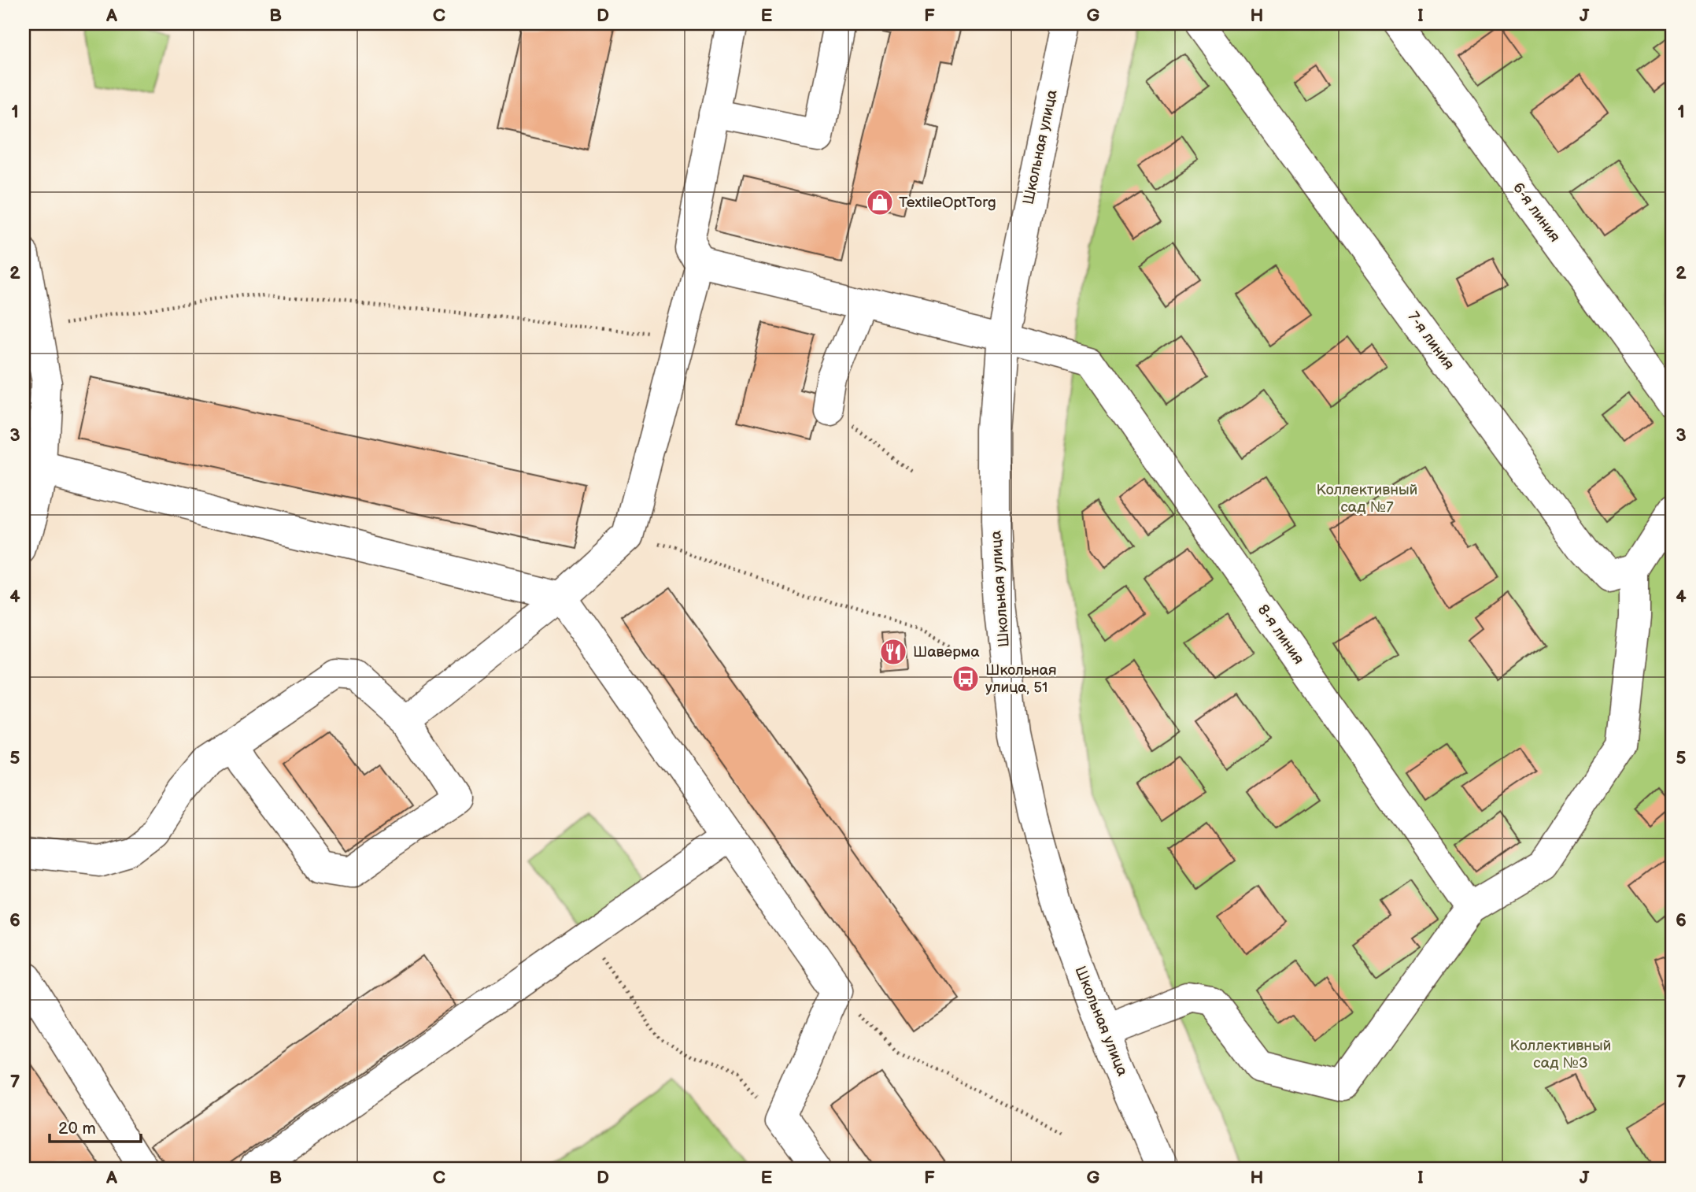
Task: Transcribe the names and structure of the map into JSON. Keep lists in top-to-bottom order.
{
  "streets": {
    "street": [
      "Школьная улица",
      "6-я линия",
      "7-я линия",
      "8-я линия"
    ]
  },
  "crossings": [
    ["Школьная улица", "8-я линия"]
  ],
  "parks": ["Коллективный сад №7", "Коллективный сад №3"],
  "places": {
    "shop": ["TextileOptTorg"],
    "restaurant": ["Шаверма"],
    "bus stop": ["Школьная улица, 51"]
  },
  "scale_bar": "20 m",
  "grid": {
    "columns": [
      "A",
      "B",
      "C",
      "D",
      "E",
      "F",
      "G",
      "H",
      "I",
      "J"
    ],
    "rows": [
      "1",
      "2",
      "3",
      "4",
      "5",
      "6",
      "7"
    ]
  }
}
